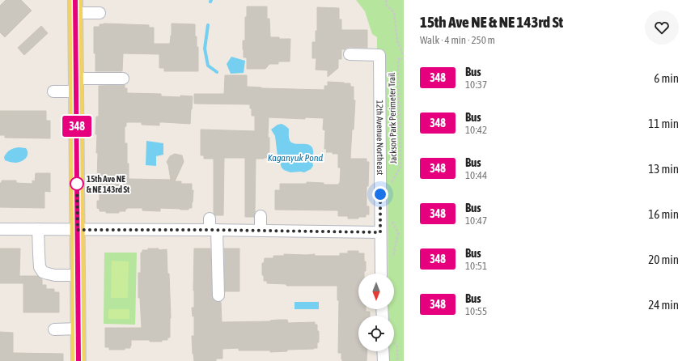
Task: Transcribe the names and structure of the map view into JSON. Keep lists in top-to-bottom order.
{
  "streets": {
    "street": ["12th Avenue Northeast"],
    "path": ["Jackson Park Perimeter Trail"]
  },
  "water": ["Kaganyuk Pond"],
  "places": ["15th Ave NE & NE 143rd St"],
  "lines": ["bus line 348"],
  "north": "bottom",
  "page": {
    "on_map": "348",
    "heading": ["15th Ave NE & NE 143rd St", "Walk · 4 min · 250 m"],
    "list": [
      {
        "mark": "348",
        "name": "Bus",
        "note": "10:37",
        "value": "6 min"
      },
      {
        "mark": "348",
        "name": "Bus",
        "note": "10:42",
        "value": "11 min"
      },
      {
        "mark": "348",
        "name": "Bus",
        "note": "10:44",
        "value": "13 min"
      },
      {
        "mark": "348",
        "name": "Bus",
        "note": "10:47",
        "value": "16 min"
      },
      {
        "mark": "348",
        "name": "Bus",
        "note": "10:51",
        "value": "20 min"
      },
      {
        "mark": "348",
        "name": "Bus",
        "note": "10:55",
        "value": "24 min"
      }
    ]
  }
}
